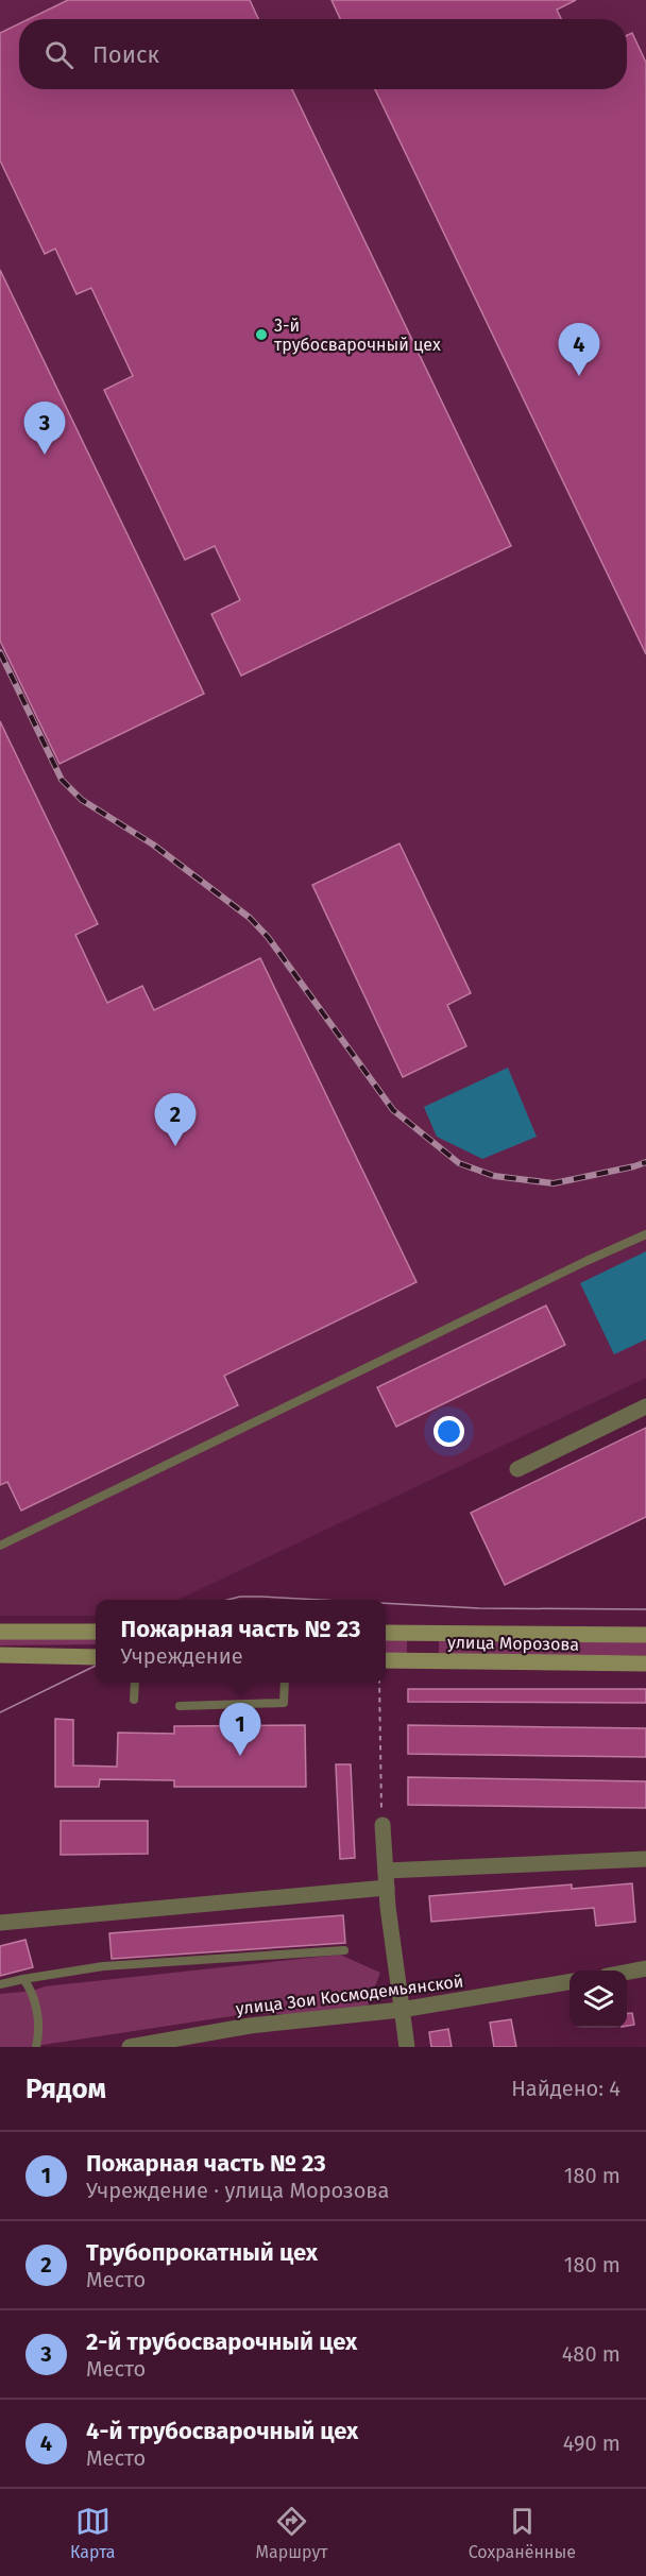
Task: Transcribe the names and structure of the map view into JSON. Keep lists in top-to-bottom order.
{
  "streets": {
    "main road": ["улица Морозова"],
    "street": ["улица Зои Космодемьянской"]
  },
  "places": ["3-й трубосварочный цех"],
  "page": {
    "search": "Поиск",
    "pins": [
      "4",
      "3",
      "2",
      "1"
    ],
    "popup": ["Пожарная часть № 23", "Учреждение"],
    "heading": ["Рядом", "Найдено: 4"],
    "list": [
      {
        "mark": "1",
        "name": "Пожарная часть № 23",
        "note": "Учреждение · улица Морозова",
        "value": "180 m"
      },
      {
        "mark": "2",
        "name": "Трубопрокатный цех",
        "note": "Место",
        "value": "180 m"
      },
      {
        "mark": "3",
        "name": "2-й трубосварочный цех",
        "note": "Место",
        "value": "480 m"
      },
      {
        "mark": "4",
        "name": "4-й трубосварочный цех",
        "note": "Место",
        "value": "490 m"
      }
    ],
    "nav": ["Карта", "Маршрут", "Сохранённые"]
  }
}
